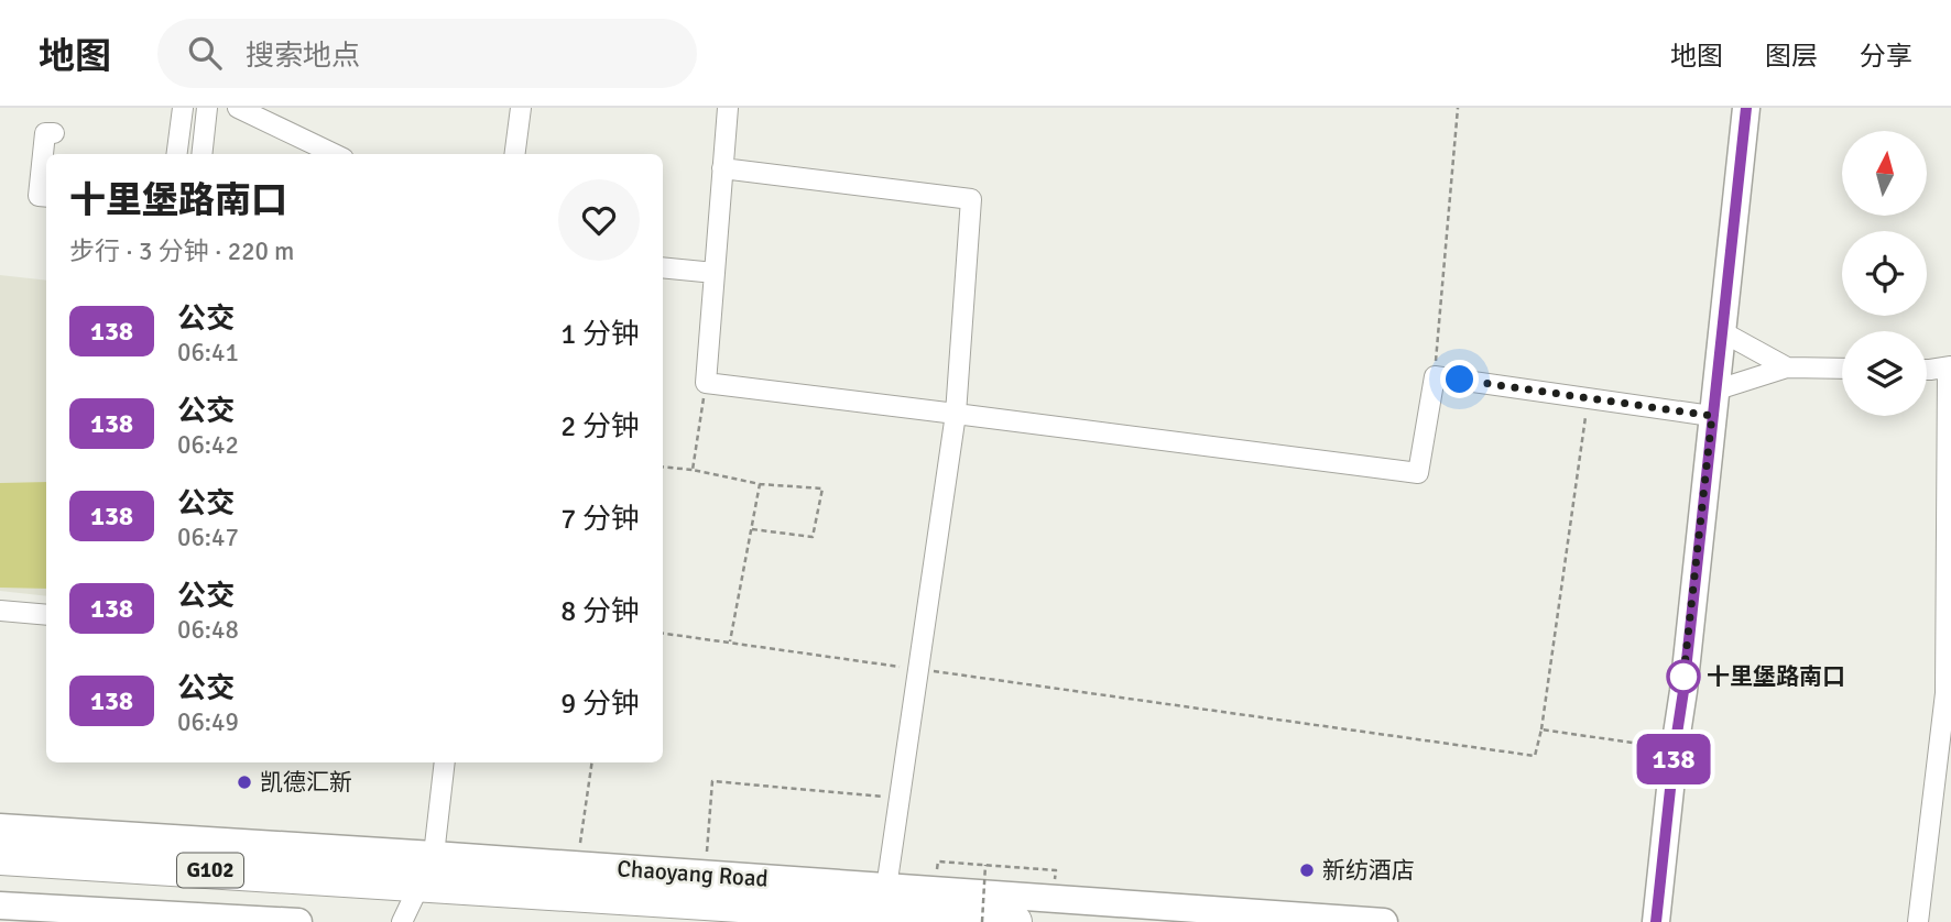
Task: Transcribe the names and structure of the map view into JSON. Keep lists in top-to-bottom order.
{
  "streets": {
    "highway": ["G102", "Chaoyang Road"]
  },
  "places": ["十里堡路南口", "凯德汇新", "新纺酒店"],
  "lines": ["bus line 138"],
  "north": "top",
  "page": {
    "header": "地图",
    "search": "搜索地点",
    "nav": ["地图", "图层", "分享"],
    "on_map": "138",
    "heading": ["十里堡路南口", "步行 · 3 分钟 · 220 m"],
    "list": [
      {
        "mark": "138",
        "name": "公交",
        "note": "06:41",
        "value": "1 分钟"
      },
      {
        "mark": "138",
        "name": "公交",
        "note": "06:42",
        "value": "2 分钟"
      },
      {
        "mark": "138",
        "name": "公交",
        "note": "06:47",
        "value": "7 分钟"
      },
      {
        "mark": "138",
        "name": "公交",
        "note": "06:48",
        "value": "8 分钟"
      },
      {
        "mark": "138",
        "name": "公交",
        "note": "06:49",
        "value": "9 分钟"
      }
    ]
  }
}
